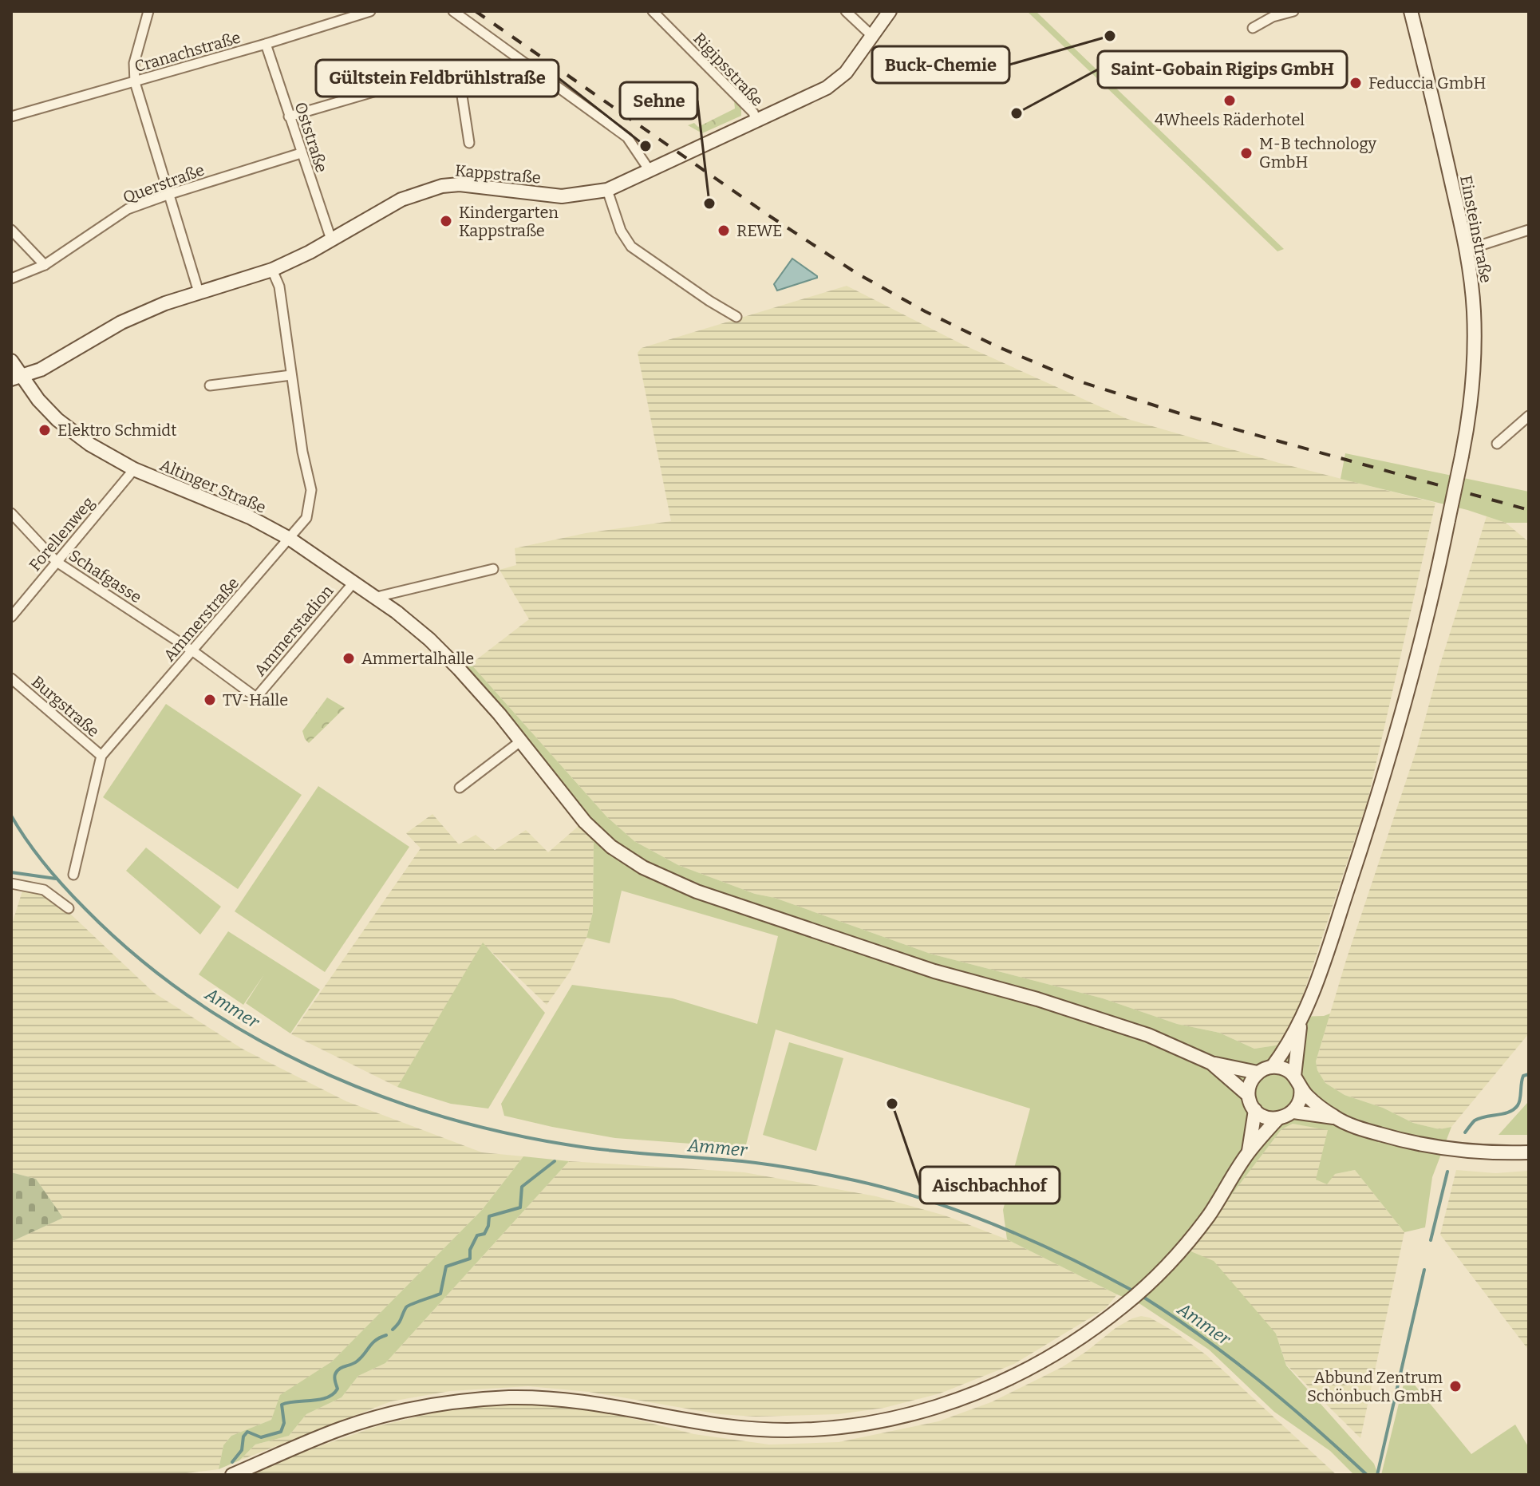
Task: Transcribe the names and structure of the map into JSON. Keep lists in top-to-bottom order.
{
  "streets": {
    "street": [
      "Cranachstraße",
      "Rigipsstraße",
      "Oststraße",
      "Kappstraße",
      "Querstraße",
      "Einsteinstraße",
      "Altinger Straße",
      "Forellenweg",
      "Schafgasse",
      "Ammerstraße",
      "Ammerstadion",
      "Burgstraße"
    ]
  },
  "crossings": [
    ["Cranachstraße", "Oststraße"],
    ["Rigipsstraße", "Kappstraße"],
    ["Oststraße", "Kappstraße"],
    ["Oststraße", "Querstraße"],
    ["Kappstraße", "Altinger Straße"],
    ["Kappstraße", "Ammerstraße"],
    ["Altinger Straße", "Forellenweg"],
    ["Altinger Straße", "Ammerstraße"],
    ["Altinger Straße", "Ammerstadion"],
    ["Forellenweg", "Schafgasse"],
    ["Schafgasse", "Ammerstraße"],
    ["Schafgasse", "Ammerstadion"],
    ["Ammerstraße", "Ammerstadion"],
    ["Ammerstraße", "Burgstraße"]
  ],
  "water": ["Ammer"],
  "places": [
    "Buck-Chemie",
    "Feduccia GmbH",
    "4Wheels Räderhotel",
    "Saint-Gobain Rigips GmbH",
    "Gültstein Feldbrühlstraße",
    "M-B technology GmbH",
    "Sehne",
    "Kindergarten Kappstraße",
    "REWE",
    "Elektro Schmidt",
    "Ammertalhalle",
    "TV-Halle",
    "Aischbachhof",
    "Abbund Zentrum Schönbuch GmbH"
  ]
}
